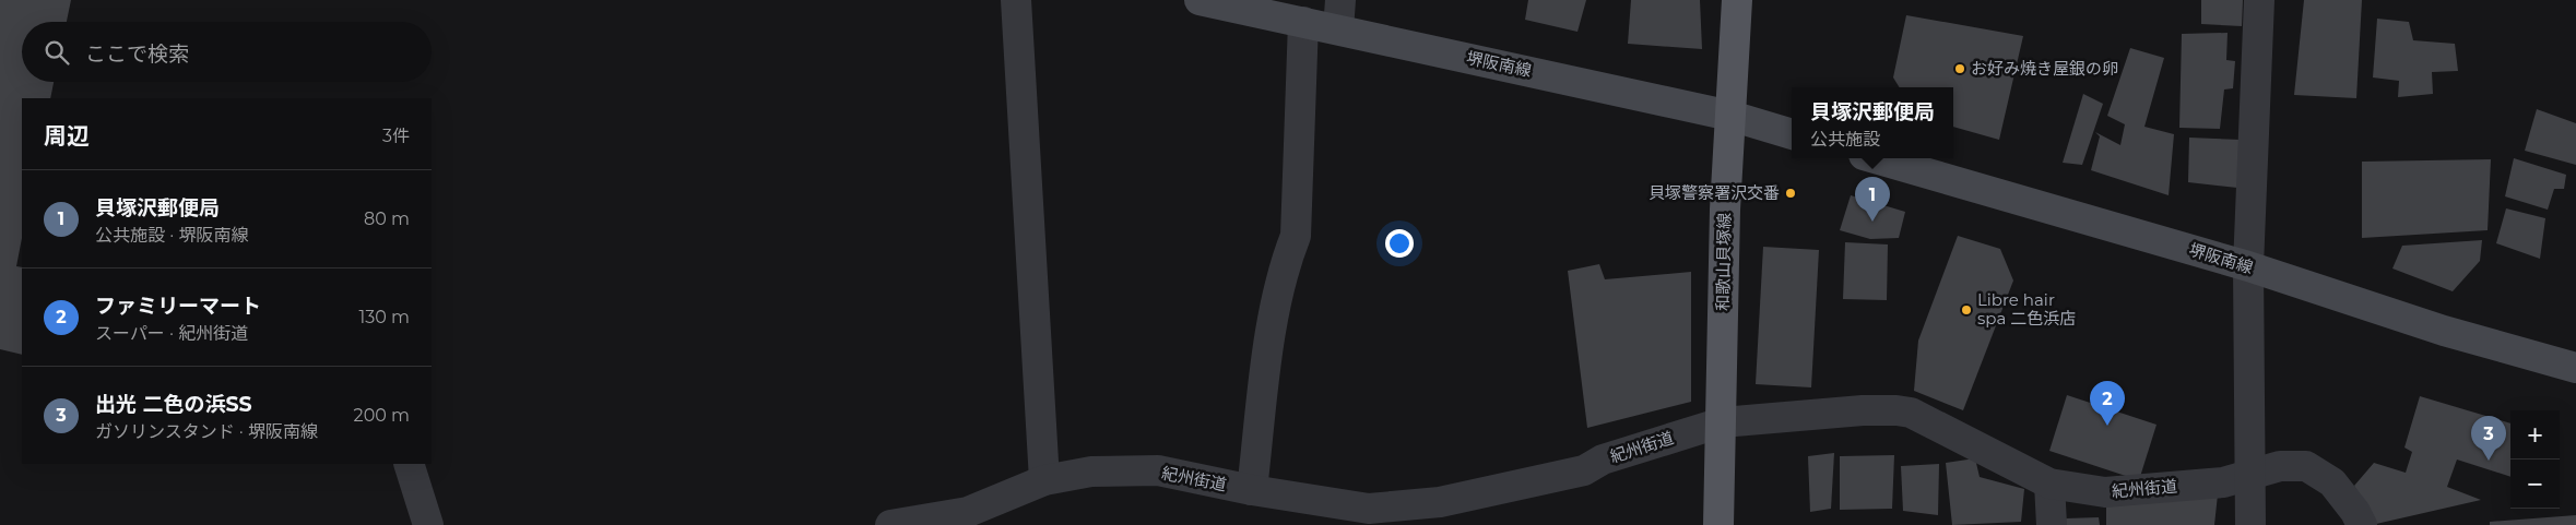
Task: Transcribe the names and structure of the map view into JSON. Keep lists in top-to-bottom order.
{
  "streets": {
    "main road": ["堺阪南線", "和歌山貝塚線"],
    "street": ["紀州街道"]
  },
  "crossings": [
    ["堺阪南線", "和歌山貝塚線"],
    ["和歌山貝塚線", "紀州街道"]
  ],
  "places": ["お好み焼き屋銀の卵", "貝塚警察署沢交番", "Libre hair spa 二色浜店"],
  "page": {
    "search": "ここで検索",
    "popup": ["貝塚沢郵便局", "公共施設"],
    "heading": ["周辺", "3件"],
    "list": [
      {
        "mark": "1",
        "name": "貝塚沢郵便局",
        "note": "公共施設 · 堺阪南線",
        "value": "80 m"
      },
      {
        "mark": "2",
        "name": "ファミリーマート",
        "note": "スーパー · 紀州街道",
        "value": "130 m"
      },
      {
        "mark": "3",
        "name": "出光 二色の浜SS",
        "note": "ガソリンスタンド · 堺阪南線",
        "value": "200 m"
      }
    ],
    "pins": ["1", "2", "3"],
    "map_buttons": ["+", "−"]
  }
}
